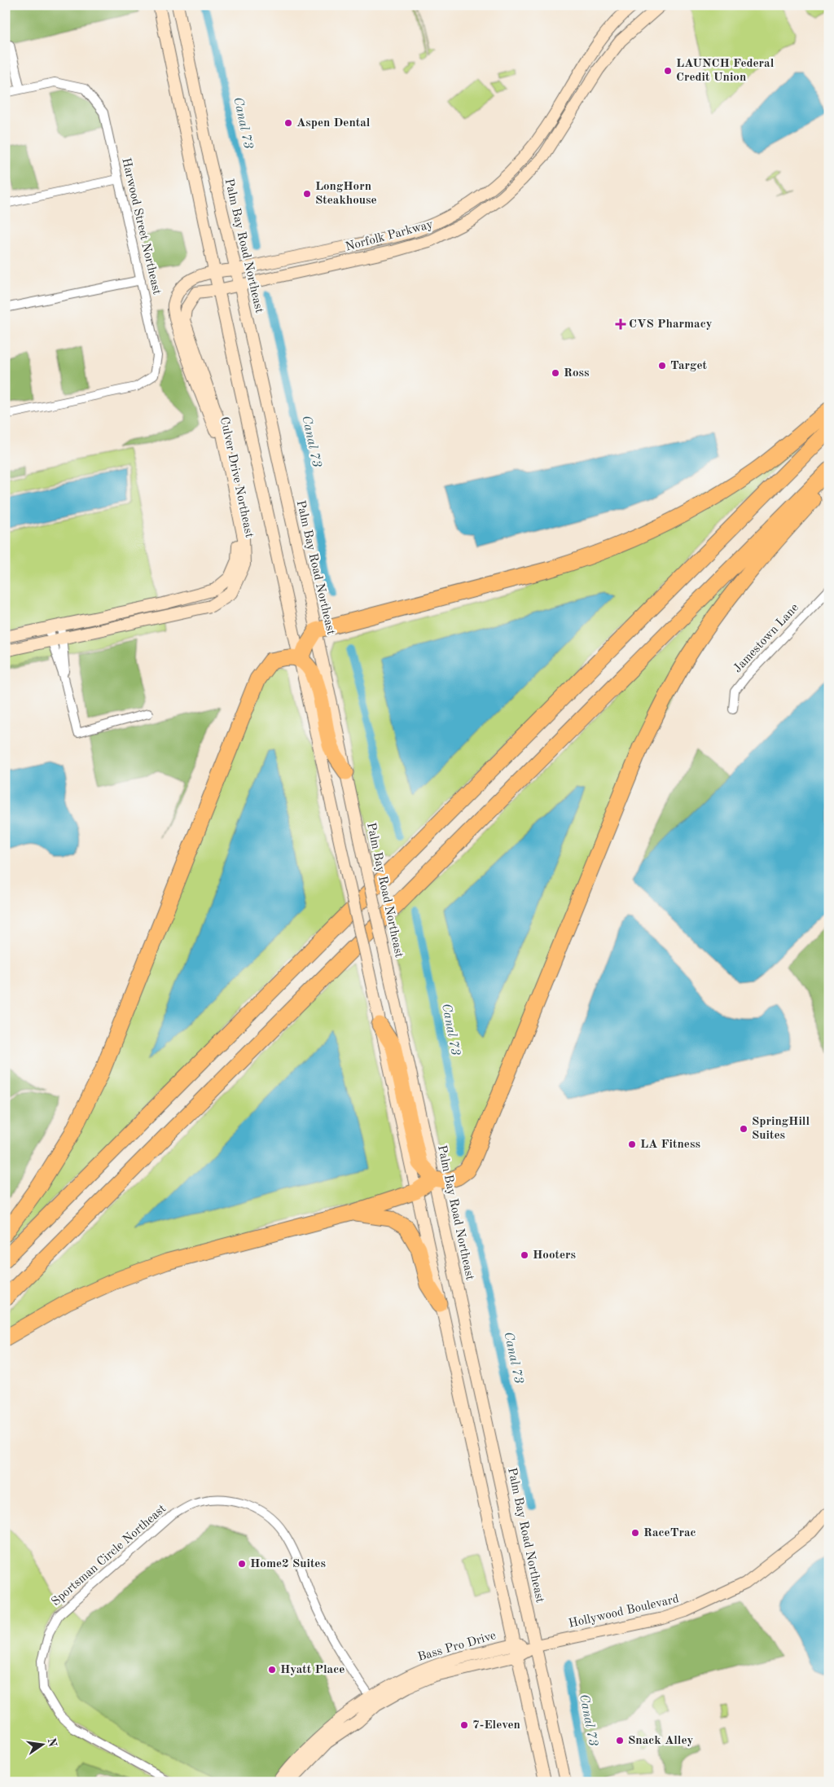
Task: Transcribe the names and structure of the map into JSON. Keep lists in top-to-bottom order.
{
  "streets": {
    "main road": [
      "Norfolk Parkway",
      "Palm Bay Road Northeast",
      "Culver Drive Northeast",
      "Hollywood Boulevard",
      "Bass Pro Drive"
    ],
    "street": ["Harwood Street Northeast", "Jamestown Lane", "Sportsman Circle Northeast"]
  },
  "crossings": [
    ["Norfolk Parkway", "Palm Bay Road Northeast"],
    ["Norfolk Parkway", "Culver Drive Northeast"],
    ["Palm Bay Road Northeast", "Culver Drive Northeast"],
    ["Palm Bay Road Northeast", "Hollywood Boulevard"],
    ["Palm Bay Road Northeast", "Bass Pro Drive"],
    ["Sportsman Circle Northeast", "Bass Pro Drive"],
    ["Hollywood Boulevard", "Bass Pro Drive"]
  ],
  "water": ["Canal 73"],
  "places": {
    "other": [
      "LAUNCH Federal Credit Union",
      "Aspen Dental",
      "LongHorn Steakhouse",
      "Target",
      "Ross",
      "SpringHill Suites",
      "LA Fitness",
      "Hooters",
      "RaceTrac",
      "Home2 Suites",
      "Hyatt Place",
      "7-Eleven",
      "Snack Alley"
    ],
    "health": ["CVS Pharmacy"]
  },
  "north": "right"
}
